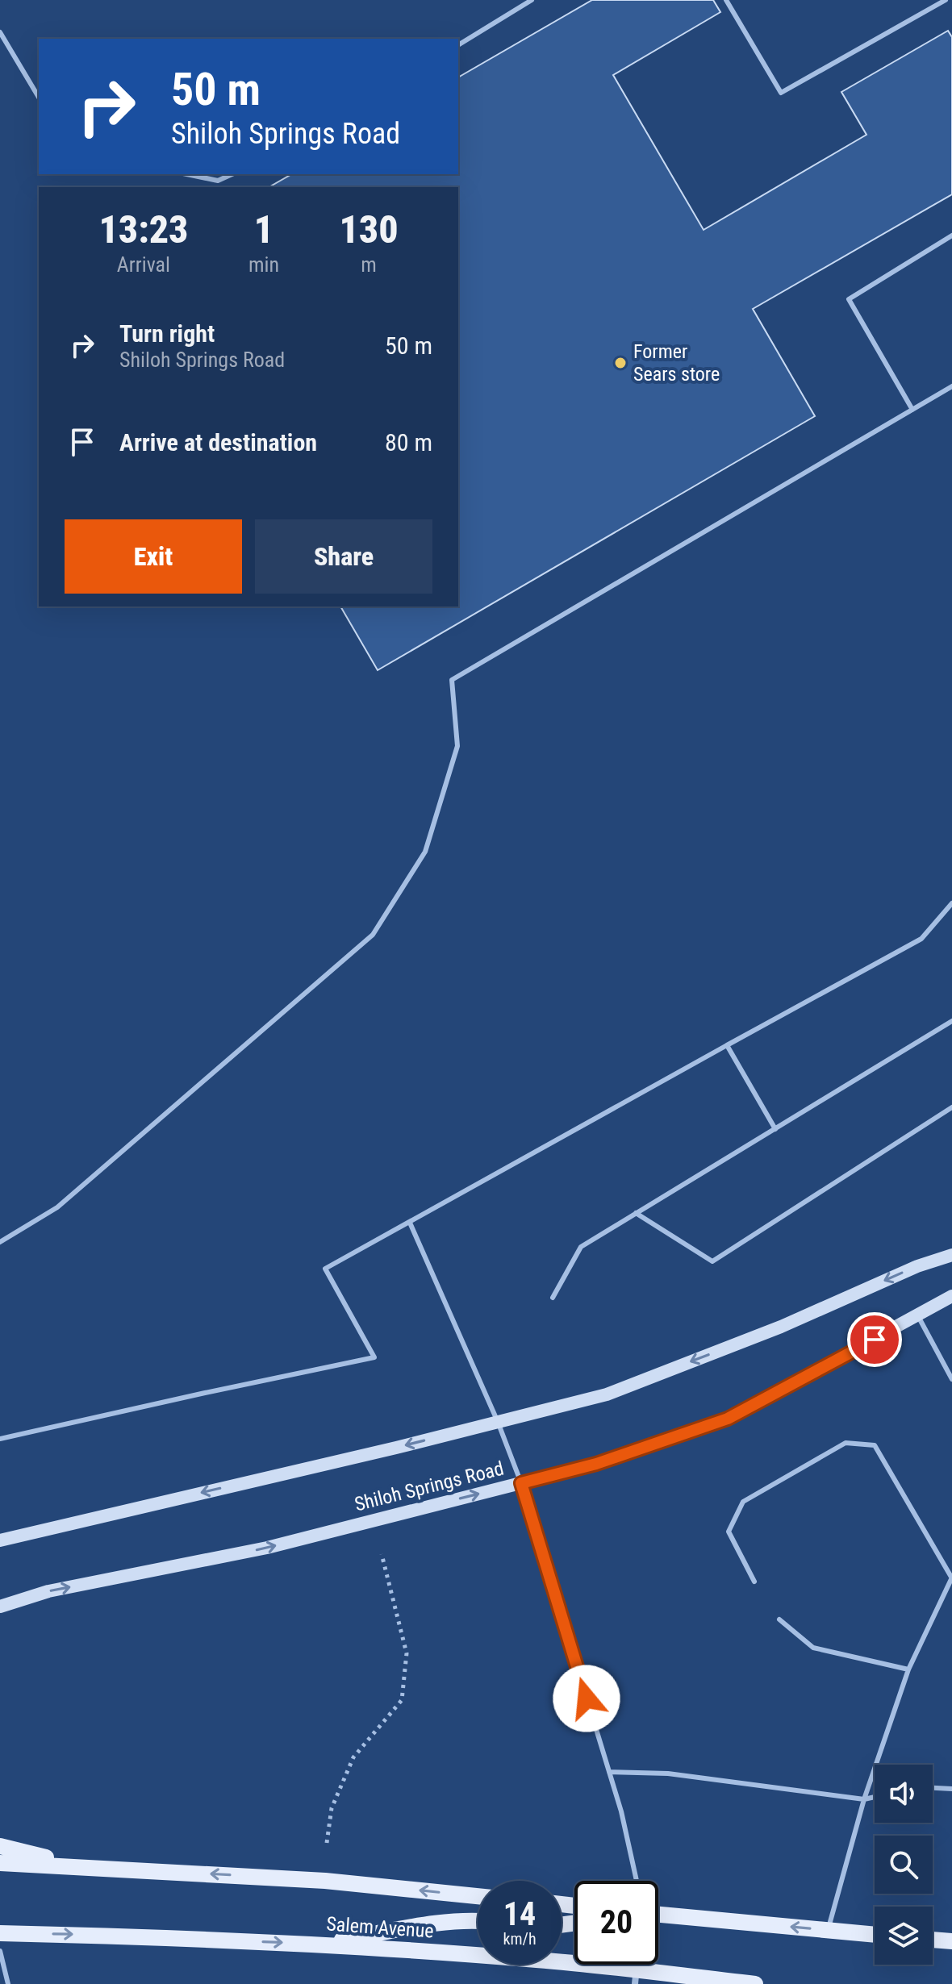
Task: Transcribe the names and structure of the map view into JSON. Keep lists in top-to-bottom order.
{
  "streets": {
    "main road": ["Shiloh Springs Road", "Salem Avenue"]
  },
  "places": ["Former Sears store"],
  "page": {
    "turn": ["50 m", "Shiloh Springs Road"],
    "eta": [
      "13:23",
      "Arrival",
      "1",
      "min",
      "130",
      "m"
    ],
    "list": [
      {
        "name": "Turn right",
        "note": "Shiloh Springs Road",
        "value": "50 m"
      },
      {
        "name": "Arrive at destination",
        "value": "80 m"
      }
    ],
    "buttons": ["Exit", "Share"],
    "speed": "14 km/h",
    "limit": "20"
  }
}
